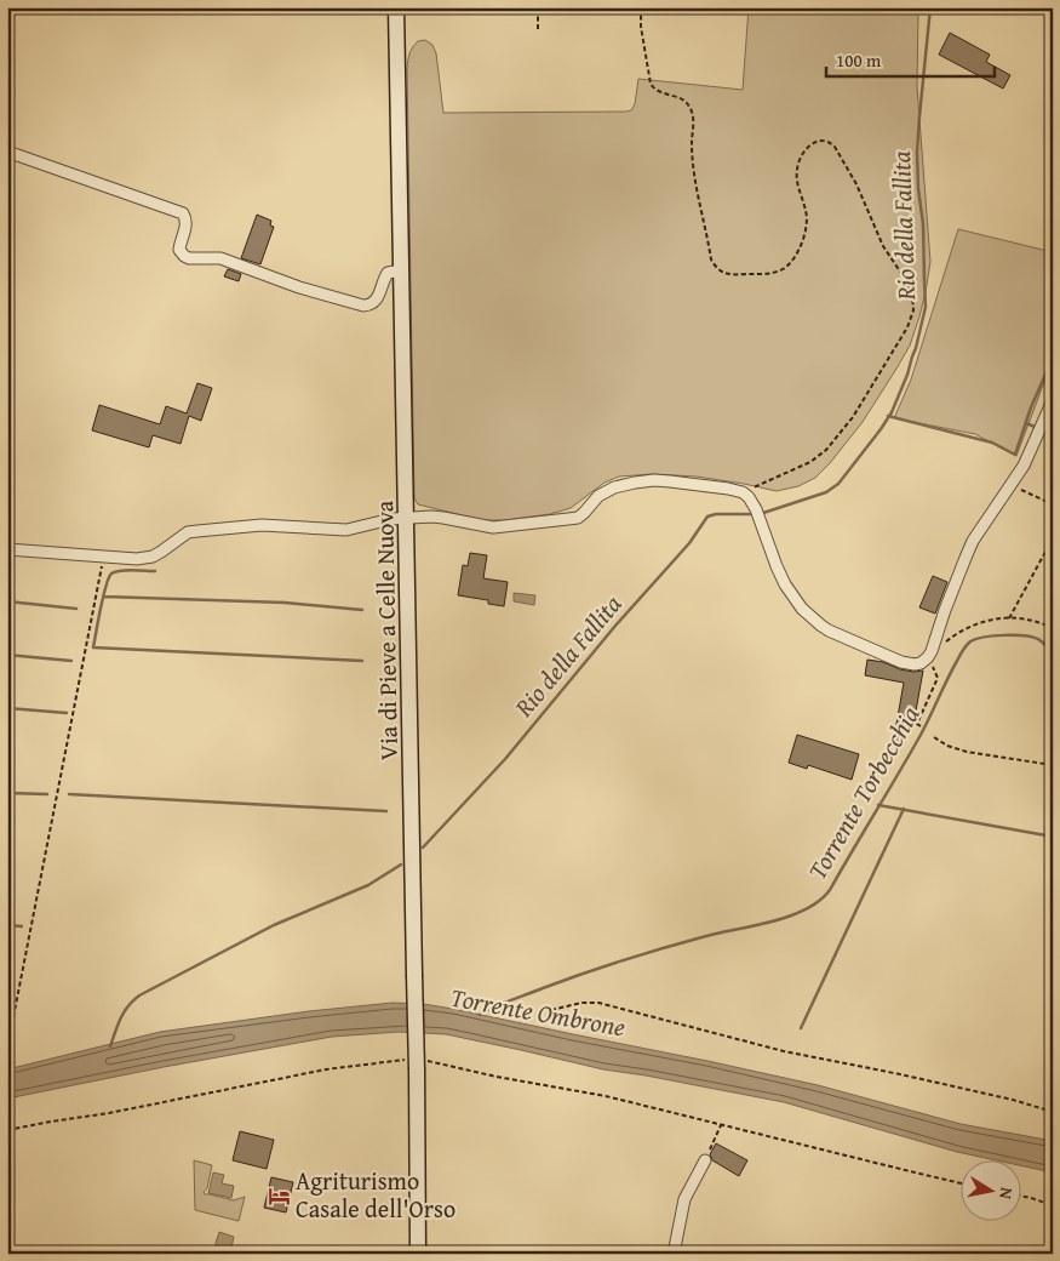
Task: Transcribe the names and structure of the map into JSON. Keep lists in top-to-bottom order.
{
  "streets": {
    "main road": ["Via di Pieve a Celle Nuova"]
  },
  "water": ["Rio della Fallita", "Torrente Torbecchia", "Torrente Ombrone"],
  "places": {
    "hotel": ["Agriturismo Casale dell'Orso"]
  },
  "scale_bar": "100 m",
  "north": "right"
}
